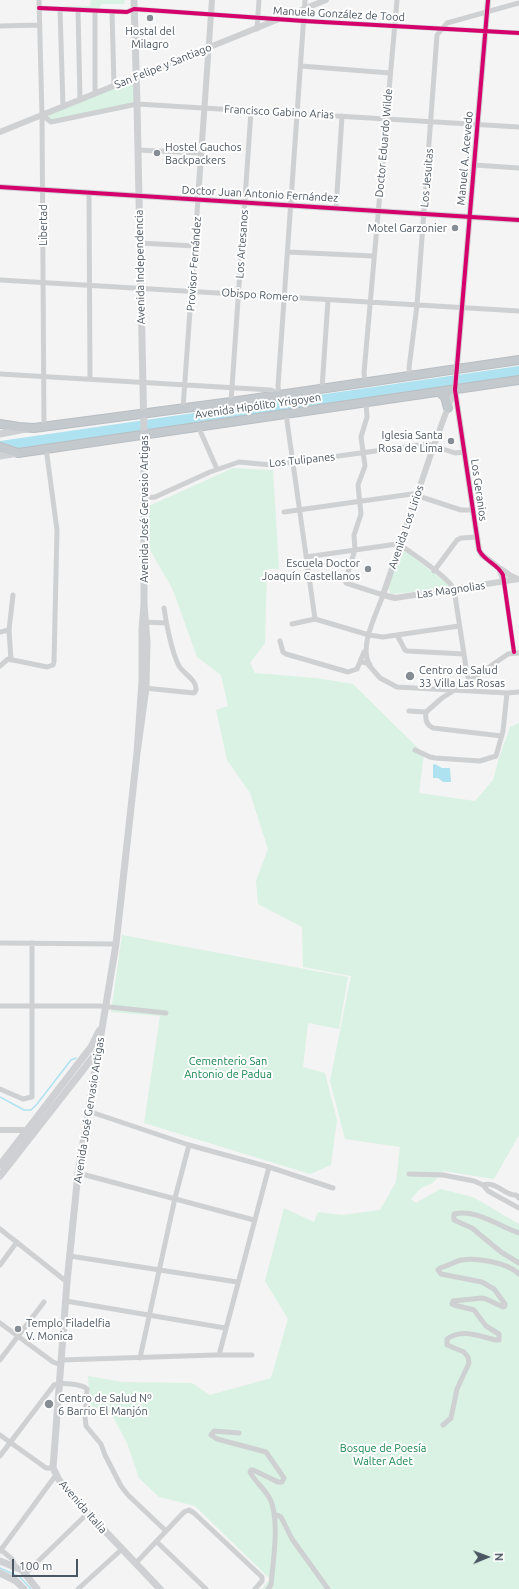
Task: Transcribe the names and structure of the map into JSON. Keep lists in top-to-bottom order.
{
  "streets": {
    "highway": ["Avenida Hipólito Yrigoyen"],
    "main road": ["Avenida Independencia", "Avenida José Gervasio Artigas", "Avenida Italia"],
    "street": [
      "Manuela González de Tood",
      "San Felipe y Santiago",
      "Francisco Gabino Arias",
      "Doctor Eduardo Wilde",
      "Manuel A. Acevedo",
      "Los Jesuitas",
      "Doctor Juan Antonio Fernández",
      "Libertad",
      "Los Artesanos",
      "Provisor Fernández",
      "Obispo Romero",
      "Los Tulipanes",
      "Los Geranios",
      "Avenida Los Lirios",
      "Las Magnolias"
    ]
  },
  "crossings": [
    ["Manuela González de Tood", "San Felipe y Santiago"],
    ["Manuela González de Tood", "Doctor Eduardo Wilde"],
    ["Manuela González de Tood", "Manuel A. Acevedo"],
    ["Manuela González de Tood", "Los Jesuitas"],
    ["Manuela González de Tood", "Libertad"],
    ["Manuela González de Tood", "Provisor Fernández"],
    ["Manuela González de Tood", "Avenida Independencia"],
    ["San Felipe y Santiago", "Francisco Gabino Arias"],
    ["San Felipe y Santiago", "Libertad"],
    ["San Felipe y Santiago", "Provisor Fernández"],
    ["San Felipe y Santiago", "Avenida Independencia"],
    ["Francisco Gabino Arias", "Doctor Eduardo Wilde"],
    ["Francisco Gabino Arias", "Manuel A. Acevedo"],
    ["Francisco Gabino Arias", "Los Jesuitas"],
    ["Francisco Gabino Arias", "Libertad"],
    ["Francisco Gabino Arias", "Los Artesanos"],
    ["Francisco Gabino Arias", "Provisor Fernández"],
    ["Francisco Gabino Arias", "Avenida Independencia"],
    ["Doctor Eduardo Wilde", "Doctor Juan Antonio Fernández"],
    ["Doctor Eduardo Wilde", "Obispo Romero"],
    ["Doctor Eduardo Wilde", "Avenida Hipólito Yrigoyen"],
    ["Manuel A. Acevedo", "Doctor Juan Antonio Fernández"],
    ["Manuel A. Acevedo", "Obispo Romero"],
    ["Manuel A. Acevedo", "Avenida Hipólito Yrigoyen"],
    ["Manuel A. Acevedo", "Los Geranios"],
    ["Manuel A. Acevedo", "Avenida Los Lirios"],
    ["Los Jesuitas", "Doctor Juan Antonio Fernández"],
    ["Los Jesuitas", "Obispo Romero"],
    ["Los Jesuitas", "Avenida Hipólito Yrigoyen"],
    ["Doctor Juan Antonio Fernández", "Libertad"],
    ["Doctor Juan Antonio Fernández", "Los Artesanos"],
    ["Doctor Juan Antonio Fernández", "Provisor Fernández"],
    ["Doctor Juan Antonio Fernández", "Avenida Independencia"],
    ["Libertad", "Obispo Romero"],
    ["Libertad", "Avenida Hipólito Yrigoyen"],
    ["Los Artesanos", "Obispo Romero"],
    ["Los Artesanos", "Avenida Hipólito Yrigoyen"],
    ["Provisor Fernández", "Obispo Romero"],
    ["Provisor Fernández", "Avenida Hipólito Yrigoyen"],
    ["Avenida Independencia", "Obispo Romero"],
    ["Avenida Independencia", "Avenida Hipólito Yrigoyen"],
    ["Avenida Independencia", "Avenida José Gervasio Artigas"],
    ["Avenida Hipólito Yrigoyen", "Los Geranios"],
    ["Avenida Hipólito Yrigoyen", "Avenida José Gervasio Artigas"],
    ["Avenida Hipólito Yrigoyen", "Avenida Los Lirios"],
    ["Los Tulipanes", "Los Geranios"],
    ["Los Tulipanes", "Avenida José Gervasio Artigas"],
    ["Los Tulipanes", "Avenida Los Lirios"],
    ["Los Geranios", "Avenida Los Lirios"],
    ["Los Geranios", "Las Magnolias"],
    ["Avenida José Gervasio Artigas", "Avenida Italia"],
    ["Avenida Los Lirios", "Las Magnolias"]
  ],
  "parks": ["Cementerio San Antonio de Padua", "Bosque de Poesía Walter Adet"],
  "places": [
    "Hostal del Milagro",
    "Hostel Gauchos Backpackers",
    "Motel Garzonier",
    "Iglesia Santa Rosa de Lima",
    "Escuela Doctor Joaquín Castellanos",
    "Centro de Salud 33 Villa Las Rosas",
    "Templo Filadelfia V. Monica",
    "Centro de Salud Nº 6 Barrio El Manjón"
  ],
  "scale_bar": "100 m",
  "north": "right"
}
